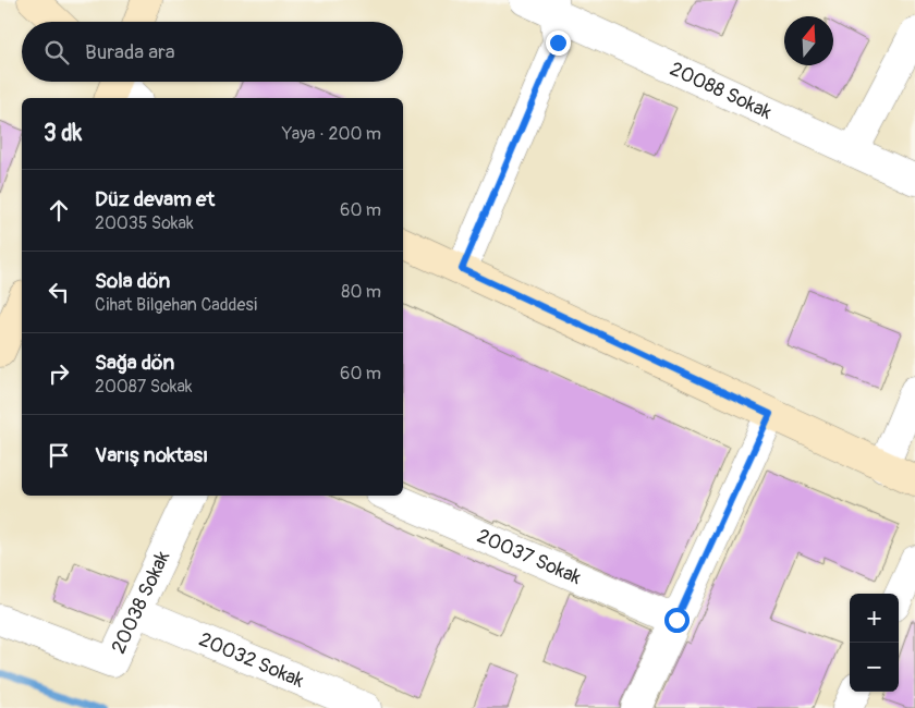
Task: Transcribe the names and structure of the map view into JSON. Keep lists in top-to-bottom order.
{
  "streets": {
    "street": [
      "20088 Sokak",
      "20037 Sokak",
      "20038 Sokak",
      "20032 Sokak"
    ]
  },
  "crossings": [
    ["20038 Sokak", "20032 Sokak"]
  ],
  "north": "top",
  "page": {
    "search": "Burada ara",
    "heading": ["3 dk", "Yaya · 200 m"],
    "list": [
      ["Düz devam et", "20035 Sokak", "60 m"],
      ["Sola dön", "Cihat Bilgehan Caddesi", "80 m"],
      ["Sağa dön", "20087 Sokak", "60 m"],
      "Varış noktası"
    ],
    "map_buttons": ["+", "−"]
  }
}
